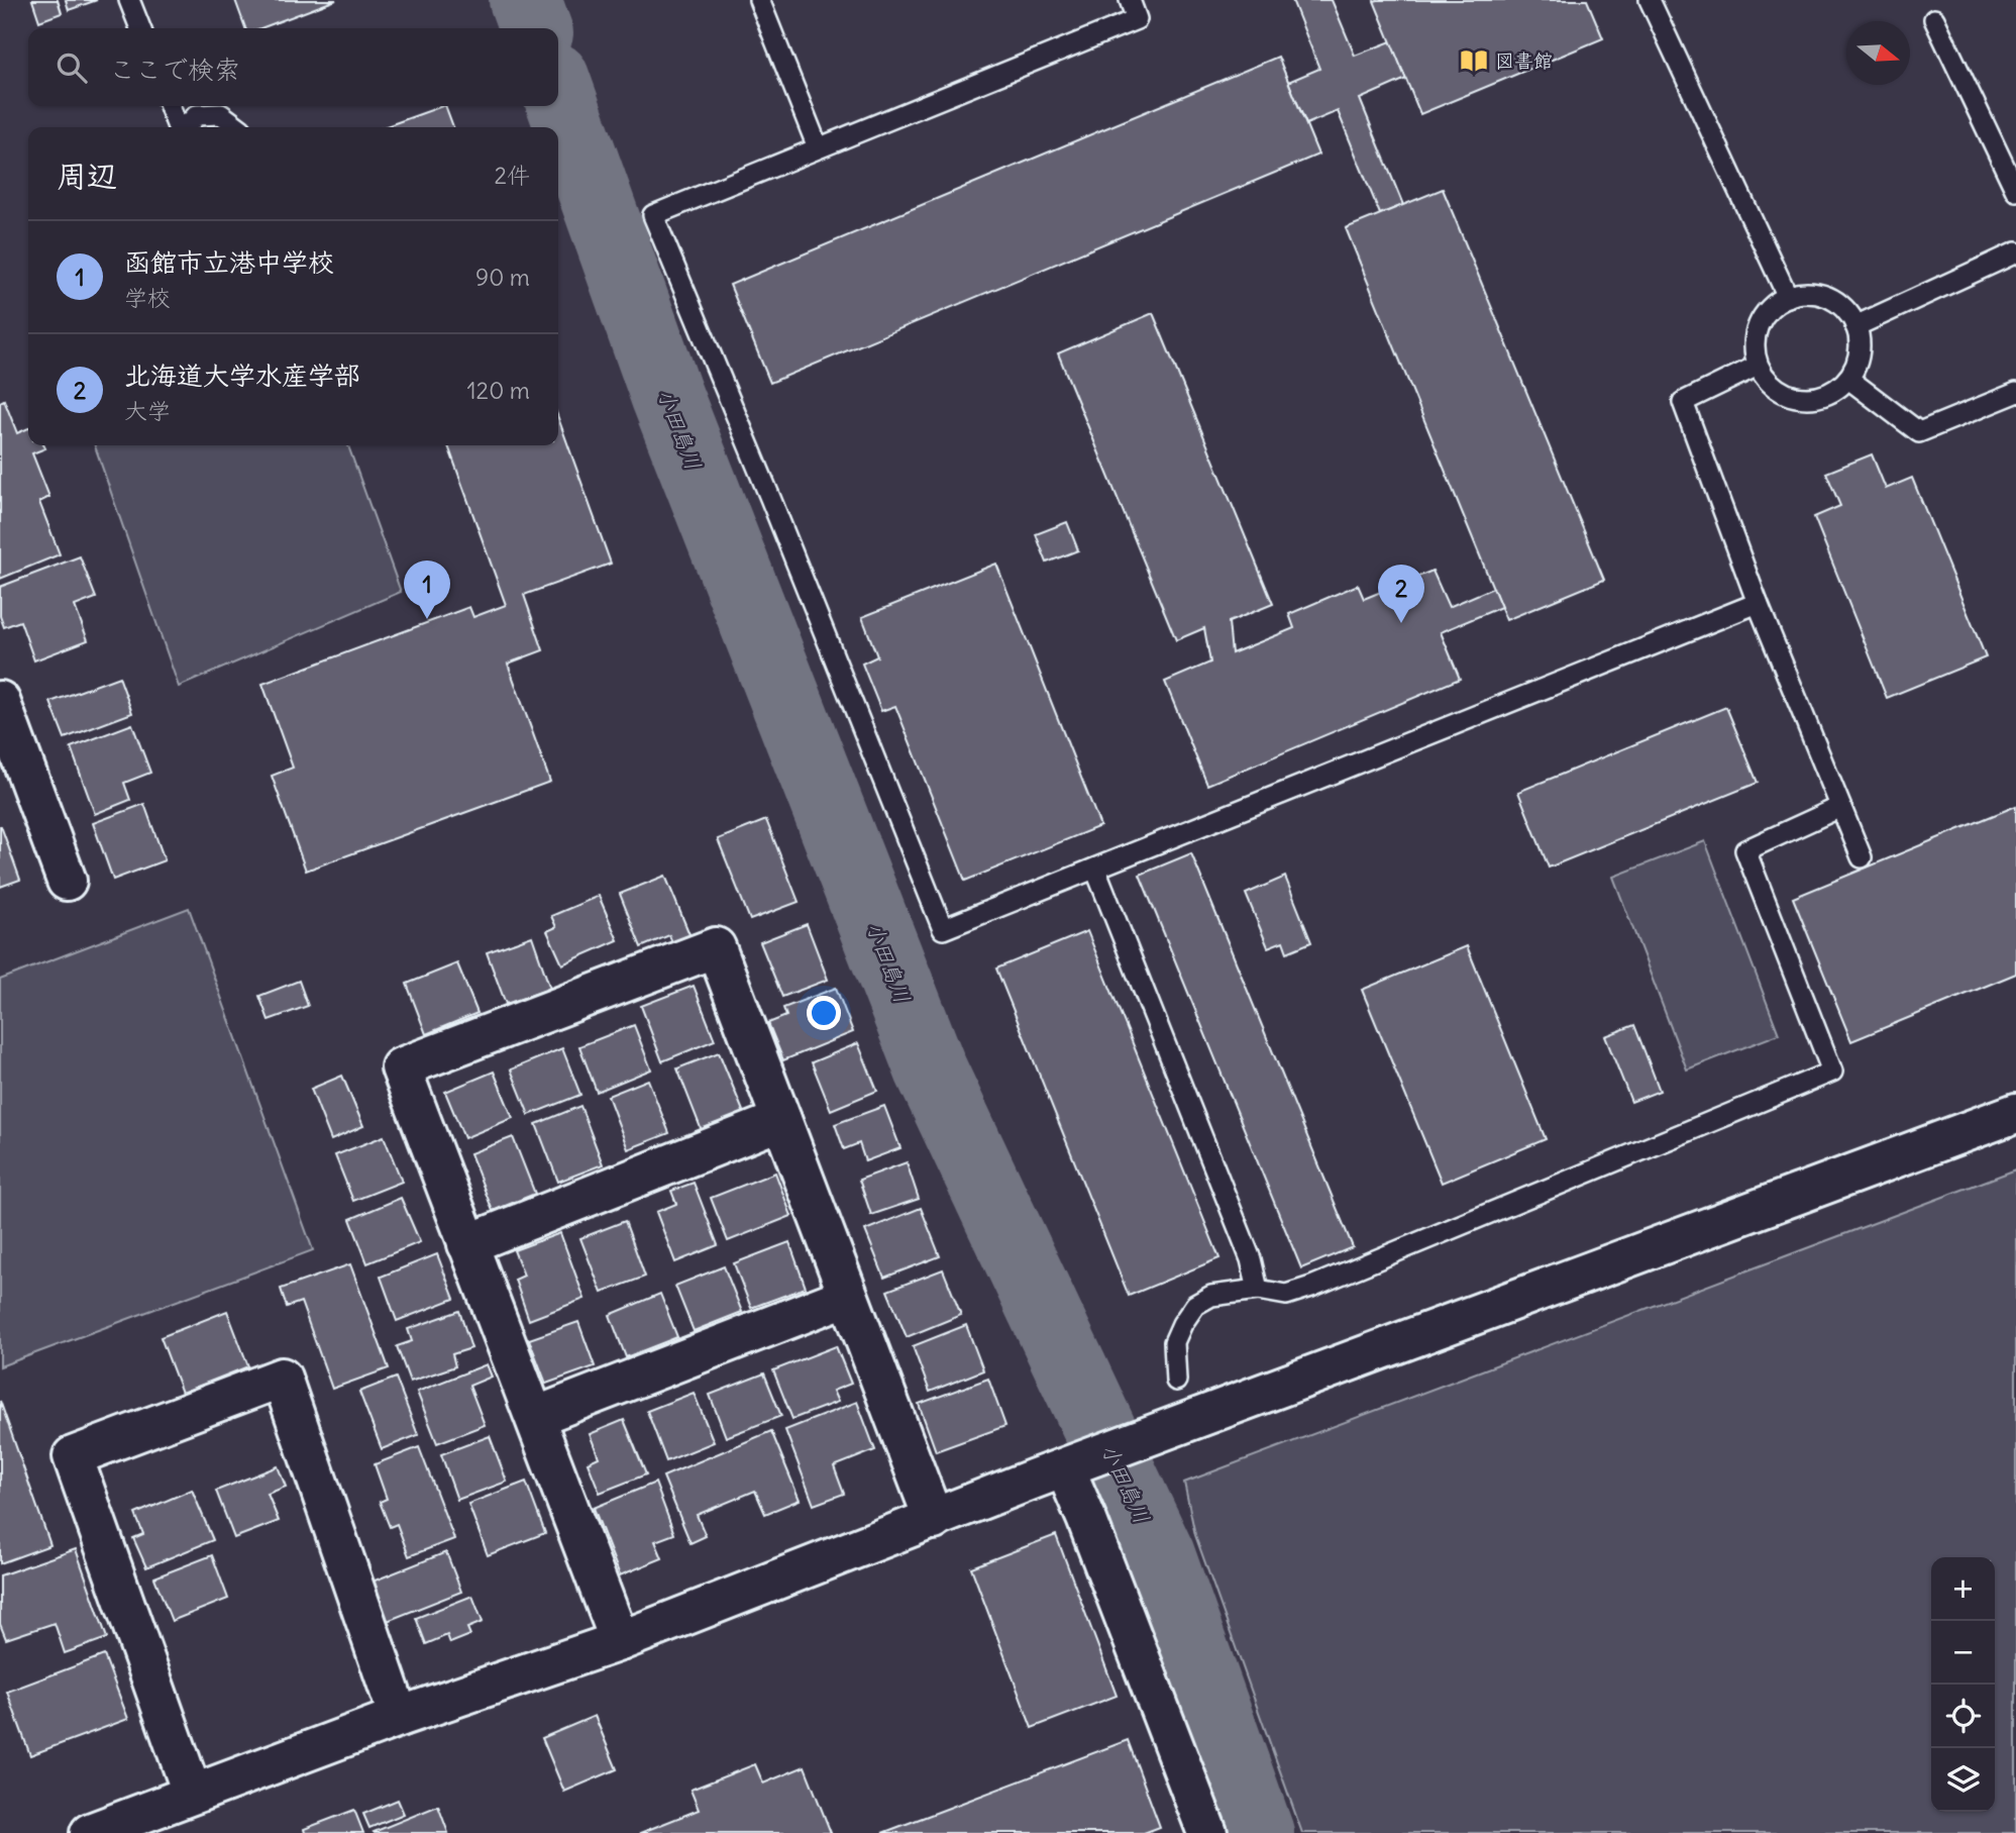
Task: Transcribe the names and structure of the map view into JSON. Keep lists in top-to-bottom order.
{
  "water": ["小田島川"],
  "places": {
    "library": ["図書館"]
  },
  "north": "right",
  "page": {
    "search": "ここで検索",
    "heading": ["周辺", "2件"],
    "list": [
      {
        "mark": "1",
        "name": "函館市立港中学校",
        "note": "学校",
        "value": "90 m"
      },
      {
        "mark": "2",
        "name": "北海道大学水産学部",
        "note": "大学",
        "value": "120 m"
      }
    ],
    "pins": ["1", "2"],
    "map_buttons": ["+", "−"]
  }
}
